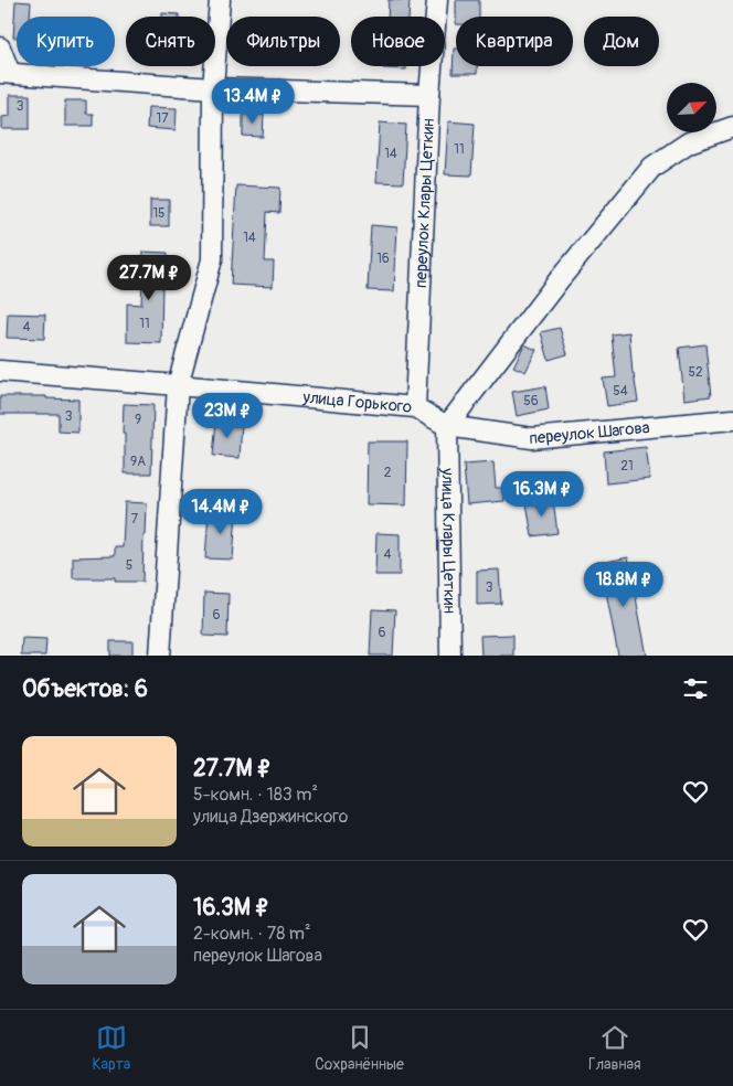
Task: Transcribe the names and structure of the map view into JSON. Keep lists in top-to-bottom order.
{
  "streets": {
    "street": [
      "переулок Клары Цеткин",
      "улица Горького",
      "переулок Шагова",
      "улица Клары Цеткин"
    ]
  },
  "crossings": [
    ["переулок Клары Цеткин", "улица Горького"],
    ["улица Горького", "переулок Шагова"],
    ["улица Горького", "улица Клары Цеткин"],
    ["переулок Шагова", "улица Клары Цеткин"]
  ],
  "house_numbers": [
    "3",
    "17",
    "11",
    "14",
    "15",
    "14",
    "16",
    "11",
    "4",
    "52",
    "54",
    "56",
    "3",
    "9",
    "9А",
    "21",
    "2",
    "7",
    "4",
    "5",
    "3",
    "6",
    "6"
  ],
  "north": "top right",
  "page": {
    "chip": [
      "Купить",
      "Снять",
      "Фильтры",
      "Новое",
      "Квартира",
      "Дом"
    ],
    "price": [
      "13.4M ₽",
      "27.7M ₽",
      "23M ₽",
      "16.3M ₽",
      "14.4M ₽",
      "18.8M ₽"
    ],
    "heading": "Объектов: 6",
    "list": [
      {
        "name": "27.7M ₽",
        "note": "5-комн. · 183 m² · улица Дзержинского"
      },
      {
        "name": "16.3M ₽",
        "note": "2-комн. · 78 m² · переулок Шагова"
      }
    ],
    "tabs": ["Карта", "Сохранённые", "Главная"]
  }
}
